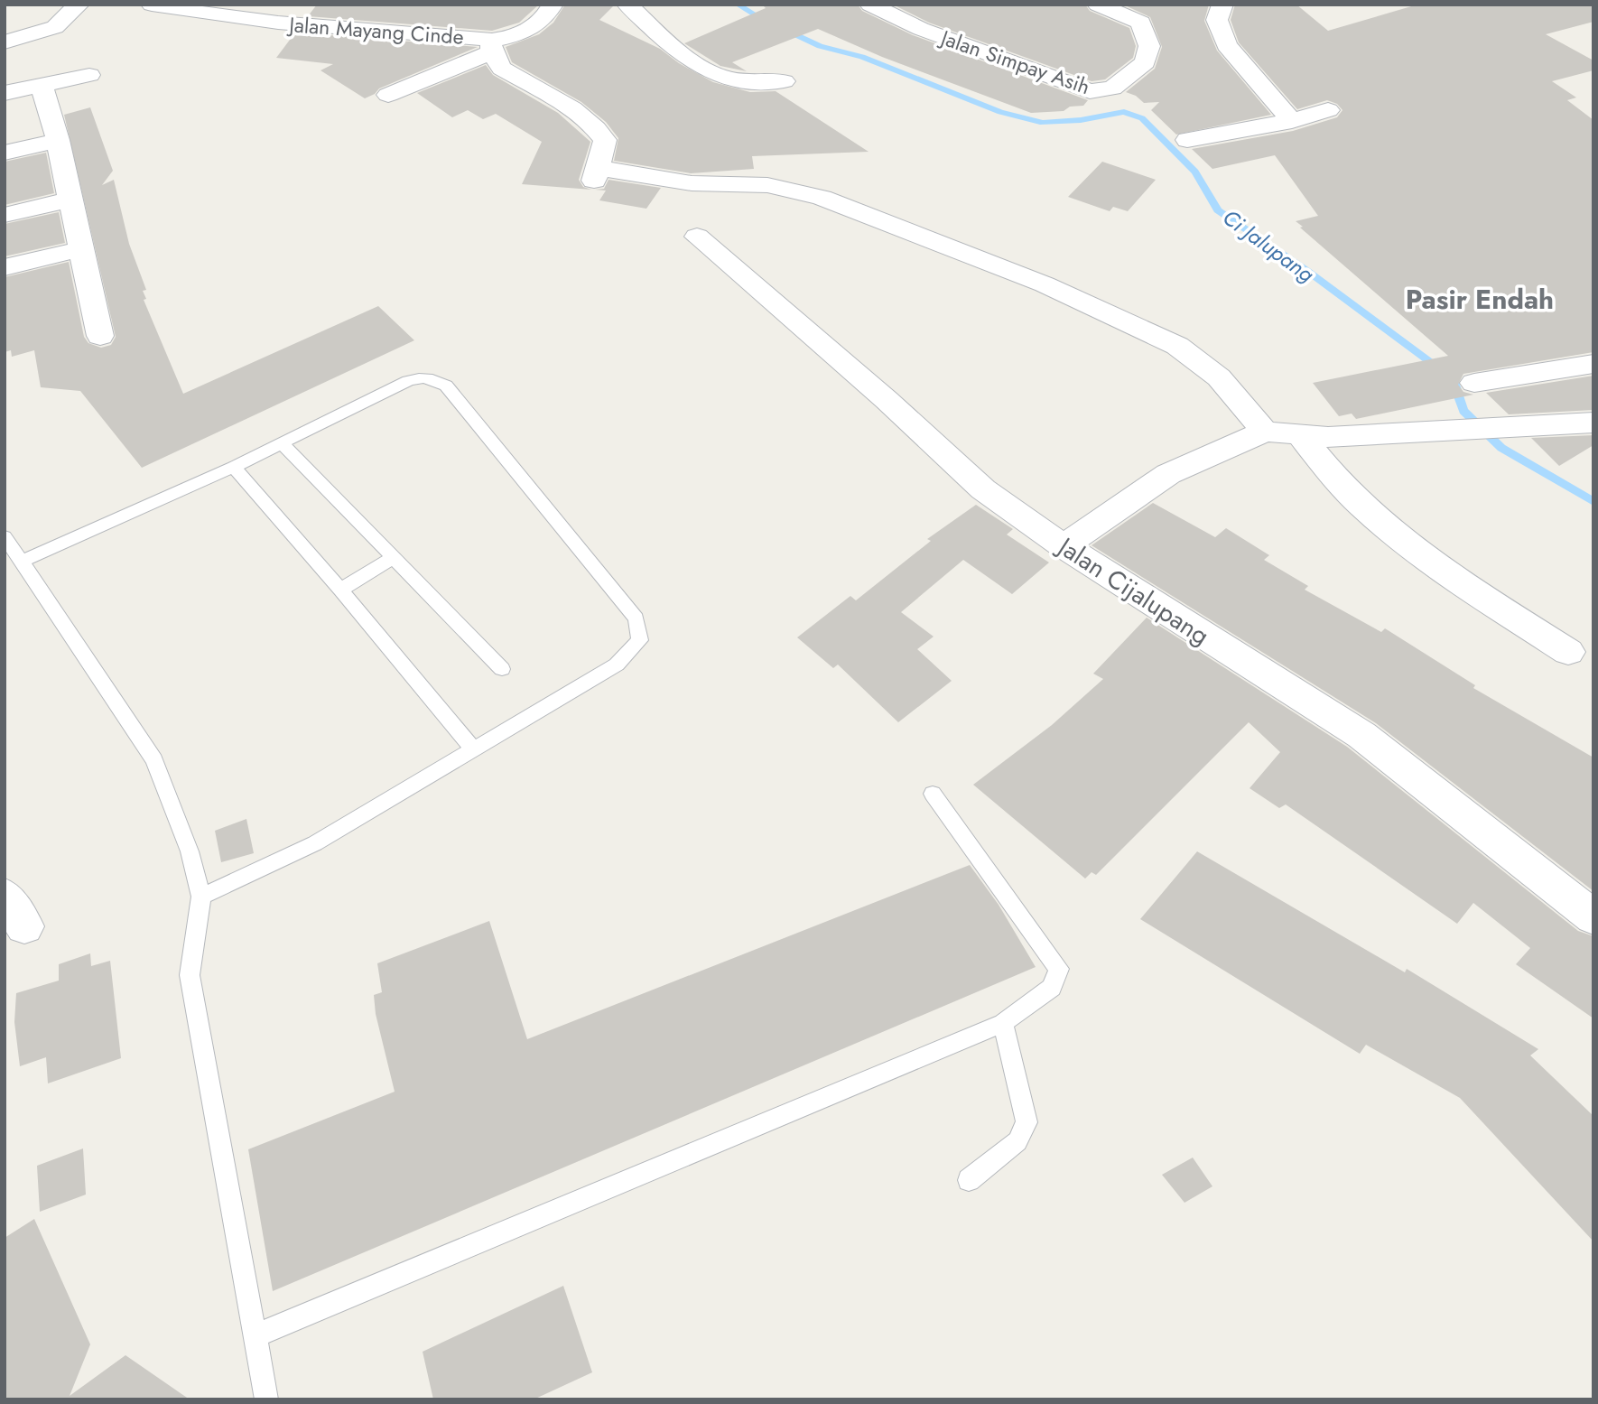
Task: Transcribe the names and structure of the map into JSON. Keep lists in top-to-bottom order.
{
  "streets": {
    "street": ["Jalan Mayang Cinde", "Jalan Simpay Asih", "Jalan Cijalupang"]
  },
  "districts": ["Pasir Endah"],
  "water": ["Ci Jalupang"]
}
